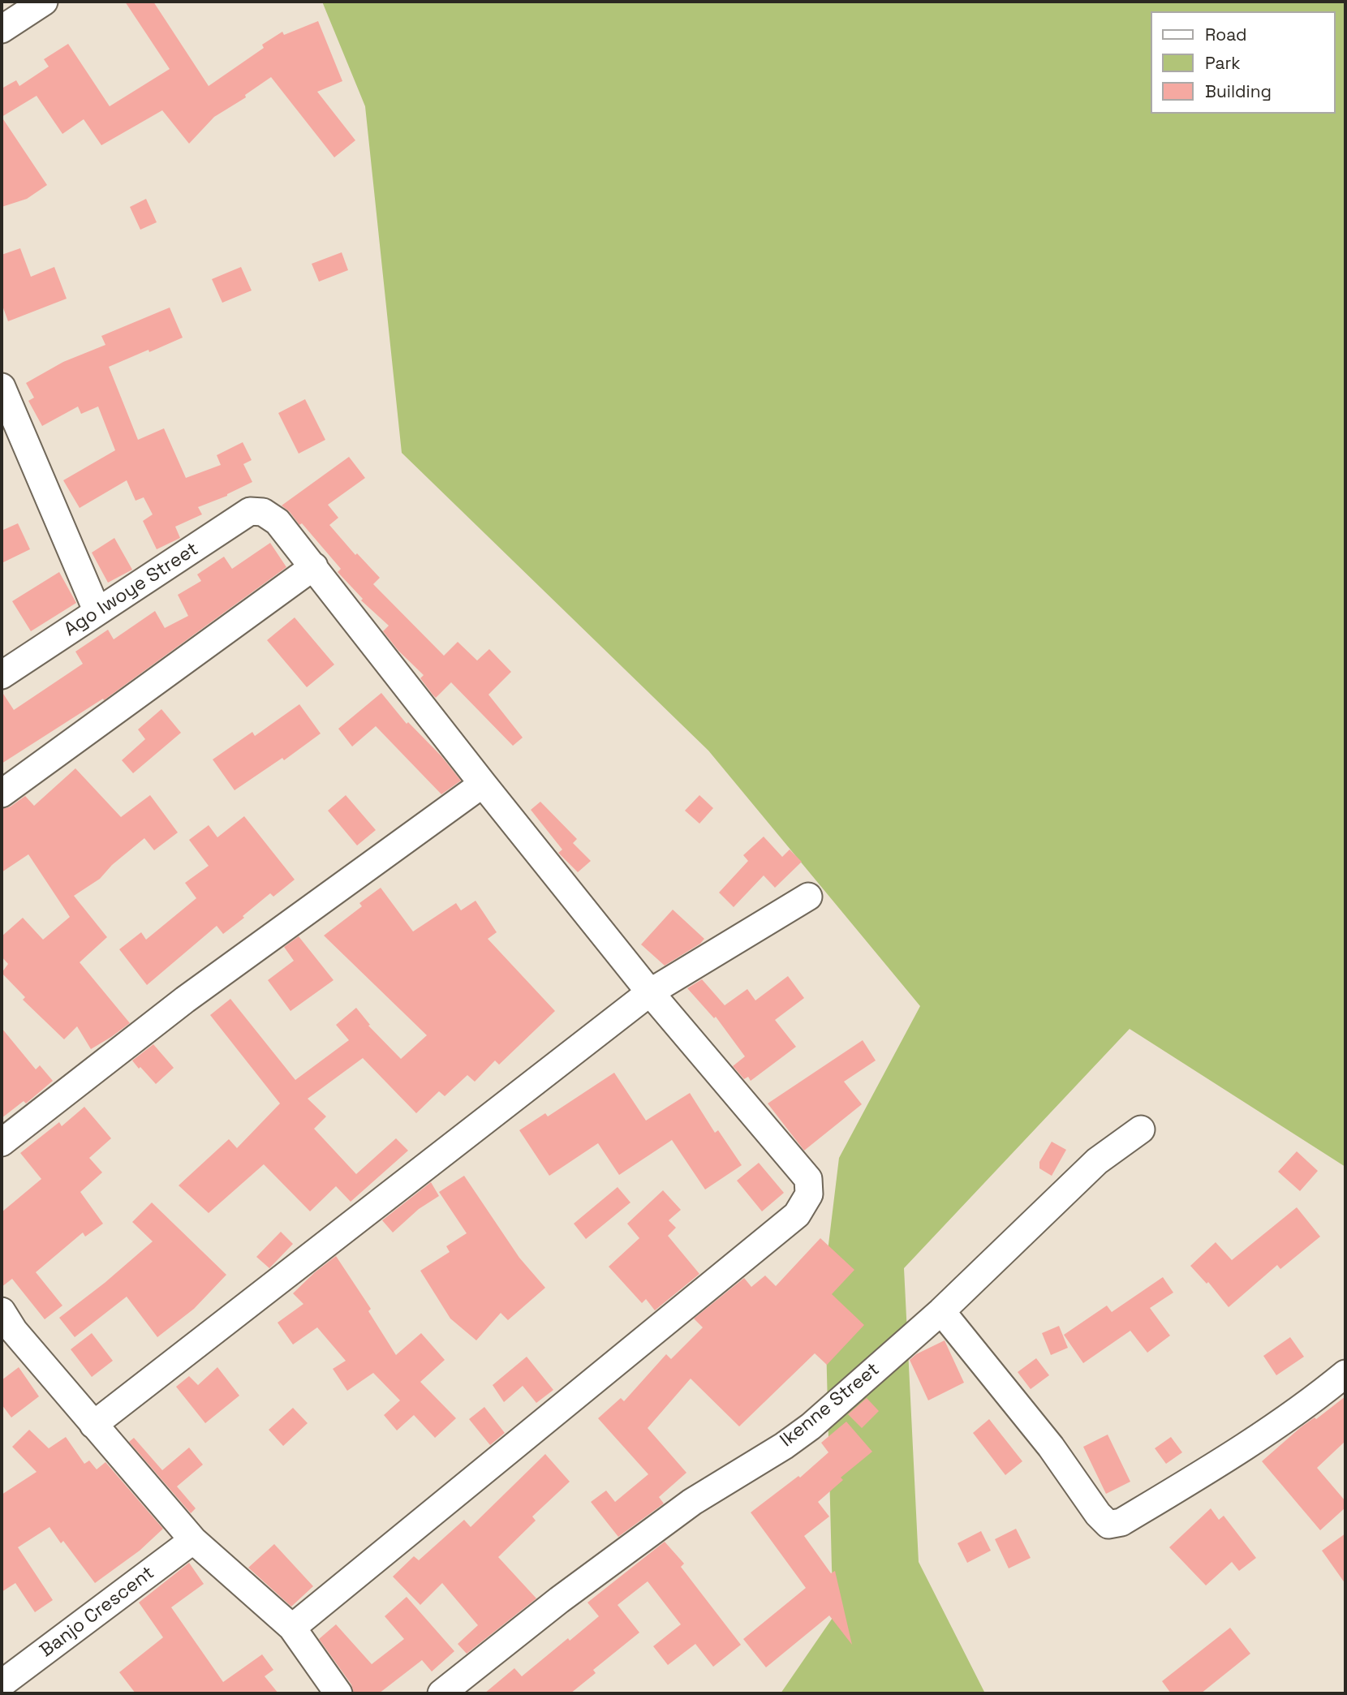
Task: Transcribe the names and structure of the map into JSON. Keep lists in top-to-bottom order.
{
  "streets": {
    "street": ["Ago Iwoye Street", "Ikenne Street", "Banjo Crescent"]
  },
  "legend": ["Road", "Park", "Building"]
}
